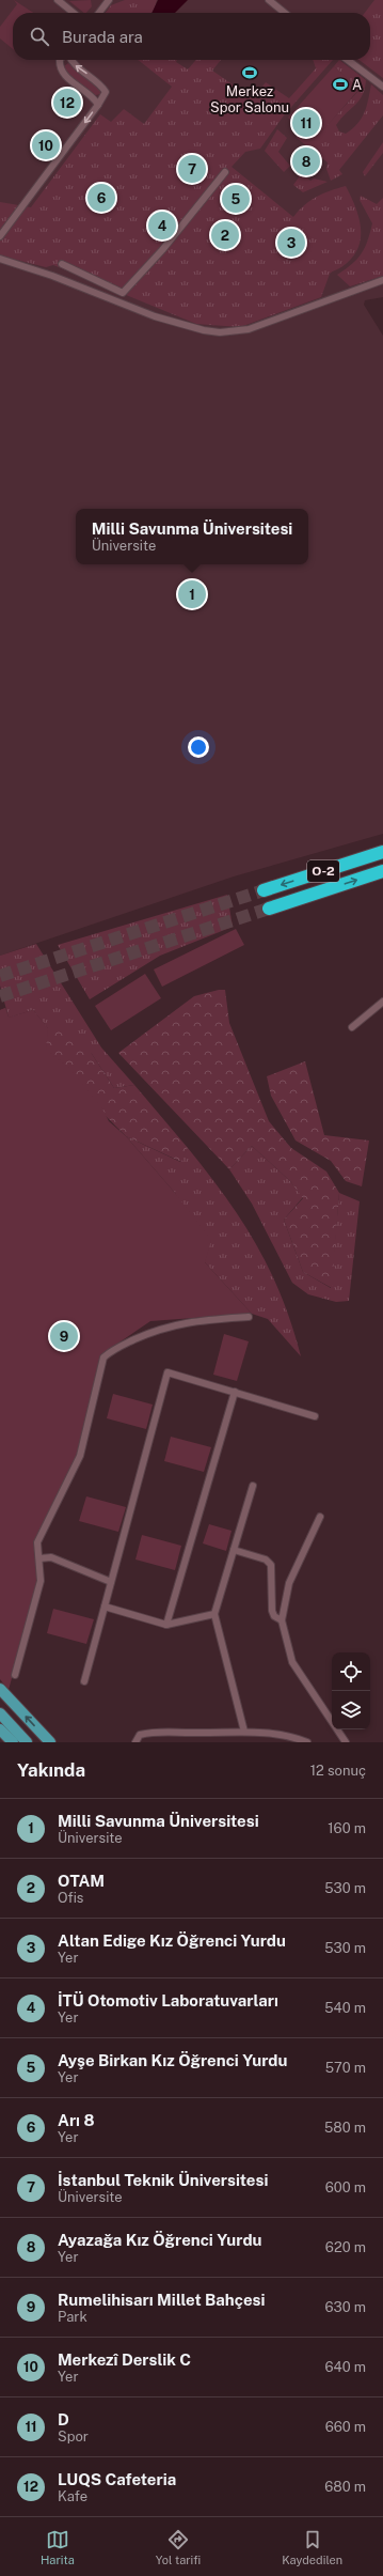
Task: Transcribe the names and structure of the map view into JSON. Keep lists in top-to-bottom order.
{
  "streets": {
    "highway": ["O-2"]
  },
  "places": {
    "sports": ["Merkez Spor Salonu", "A"]
  },
  "page": {
    "search": "Burada ara",
    "pins": [
      "12",
      "11",
      "10",
      "8",
      "7",
      "6",
      "5",
      "4",
      "2",
      "3",
      "1",
      "9"
    ],
    "popup": ["Milli Savunma Üniversitesi", "Üniversite"],
    "heading": ["Yakında", "12 sonuç"],
    "list": [
      {
        "mark": "1",
        "name": "Milli Savunma Üniversitesi",
        "note": "Üniversite",
        "value": "160 m"
      },
      {
        "mark": "2",
        "name": "OTAM",
        "note": "Ofis",
        "value": "530 m"
      },
      {
        "mark": "3",
        "name": "Altan Edige Kız Öğrenci Yurdu",
        "note": "Yer",
        "value": "530 m"
      },
      {
        "mark": "4",
        "name": "İTÜ Otomotiv Laboratuvarları",
        "note": "Yer",
        "value": "540 m"
      },
      {
        "mark": "5",
        "name": "Ayşe Birkan Kız Öğrenci Yurdu",
        "note": "Yer",
        "value": "570 m"
      },
      {
        "mark": "6",
        "name": "Arı 8",
        "note": "Yer",
        "value": "580 m"
      },
      {
        "mark": "7",
        "name": "İstanbul Teknik Üniversitesi",
        "note": "Üniversite",
        "value": "600 m"
      },
      {
        "mark": "8",
        "name": "Ayazağa Kız Öğrenci Yurdu",
        "note": "Yer",
        "value": "620 m"
      },
      {
        "mark": "9",
        "name": "Rumelihisarı Millet Bahçesi",
        "note": "Park",
        "value": "630 m"
      },
      {
        "mark": "10",
        "name": "Merkezî Derslik C",
        "note": "Yer",
        "value": "640 m"
      },
      {
        "mark": "11",
        "name": "D",
        "note": "Spor",
        "value": "660 m"
      },
      {
        "mark": "12",
        "name": "LUQS Cafeteria",
        "note": "Kafe",
        "value": "680 m"
      }
    ],
    "nav": ["Harita", "Yol tarifi", "Kaydedilen"]
  }
}
